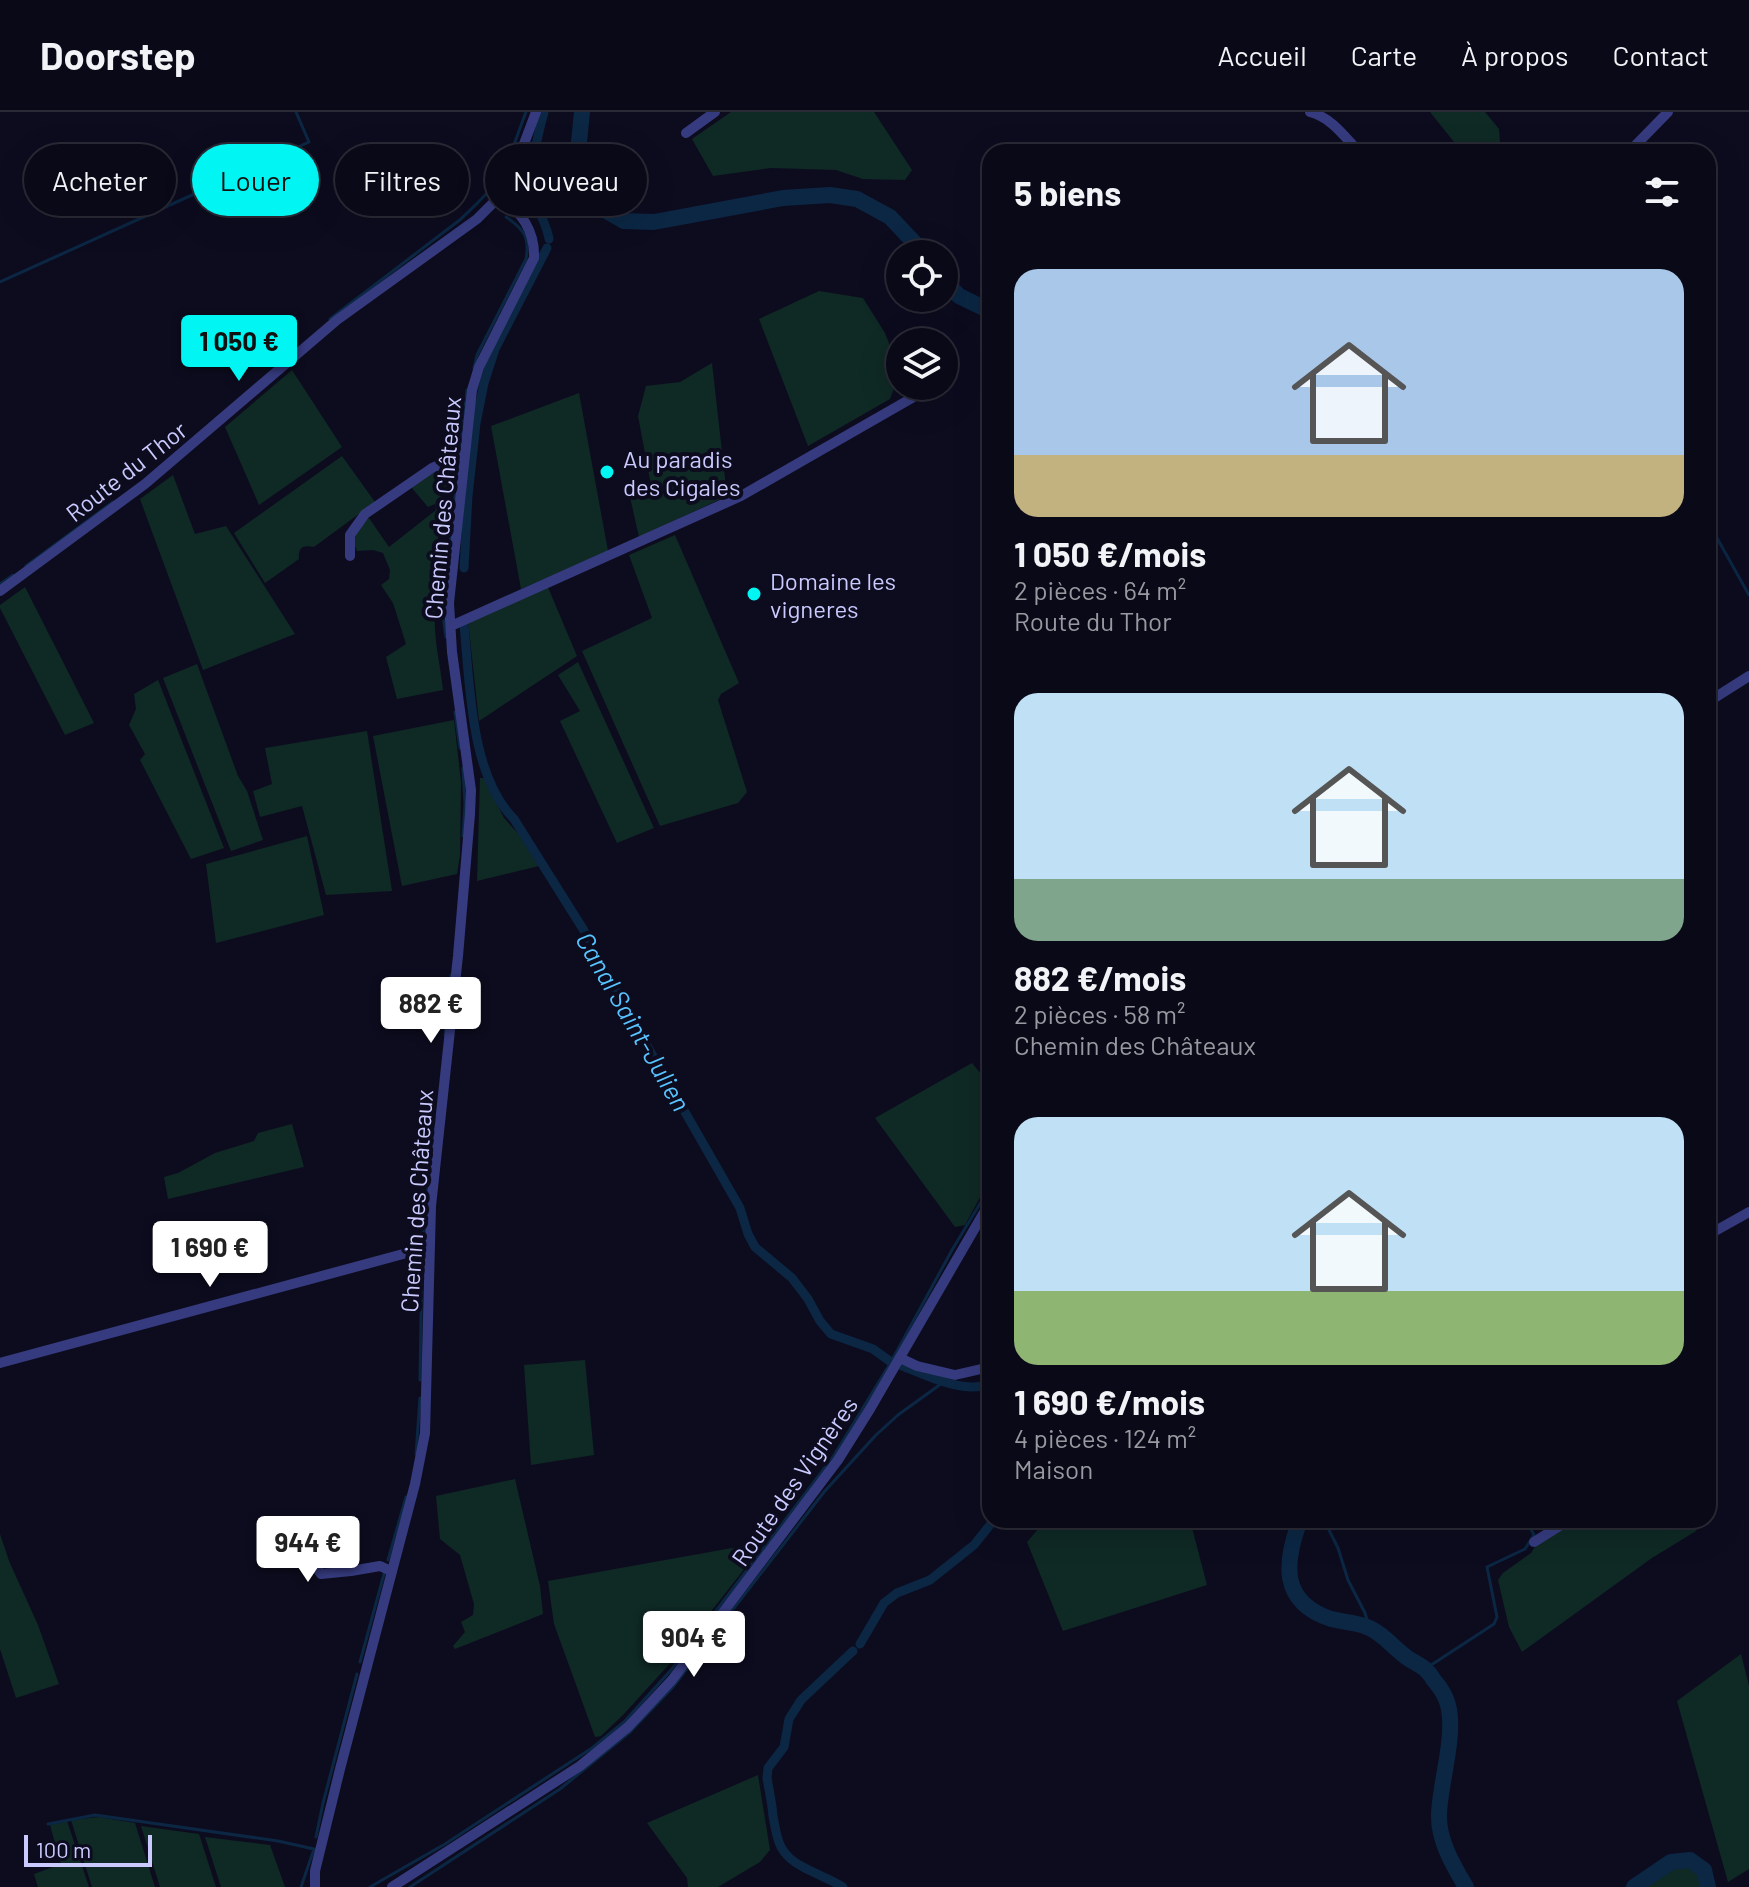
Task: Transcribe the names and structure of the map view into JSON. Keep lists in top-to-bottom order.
{
  "streets": {
    "street": ["Route du Thor", "Chemin des Châteaux", "Route des Vignères"]
  },
  "water": ["Canal Saint-Julien"],
  "places": ["Au paradis des Cigales", "Domaine les vigneres"],
  "scale_bar": "100 m",
  "page": {
    "header": "Doorstep",
    "nav": [
      "Accueil",
      "Carte",
      "À propos",
      "Contact"
    ],
    "chip": [
      "Acheter",
      "Louer",
      "Filtres",
      "Nouveau"
    ],
    "heading": "5 biens",
    "list": [
      {
        "name": "1 050 €/mois",
        "note": "2 pièces · 64 m² · Route du Thor"
      },
      {
        "name": "882 €/mois",
        "note": "2 pièces · 58 m² · Chemin des Châteaux"
      },
      {
        "name": "1 690 €/mois",
        "note": "4 pièces · 124 m² · Maison"
      }
    ],
    "price": [
      "1 050 €",
      "882 €",
      "1 690 €",
      "944 €",
      "904 €"
    ],
    "scale": "100 m"
  }
}
